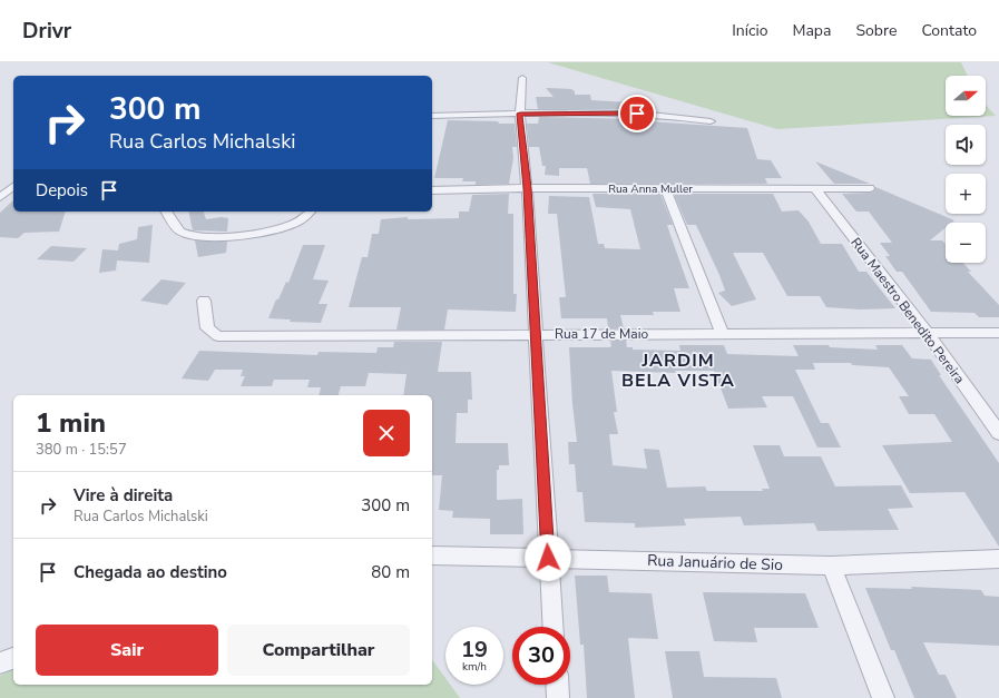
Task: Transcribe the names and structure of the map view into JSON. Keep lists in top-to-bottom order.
{
  "streets": {
    "street": [
      "Rua Anna Muller",
      "Rua Maestro Benedito Pereira",
      "Rua 17 de Maio",
      "Rua Januário de Sio"
    ]
  },
  "crossings": [
    ["Rua Anna Muller", "Rua Maestro Benedito Pereira"],
    ["Rua Maestro Benedito Pereira", "Rua 17 de Maio"]
  ],
  "districts": ["JARDIM BELA VISTA"],
  "north": "right",
  "page": {
    "header": "Drivr",
    "nav": [
      "Início",
      "Mapa",
      "Sobre",
      "Contato"
    ],
    "map_buttons": ["+", "−"],
    "turn": ["300 m", "Rua Carlos Michalski"],
    "then": "Depois",
    "heading": ["1 min", "380 m · 15:57"],
    "list": [
      {
        "name": "Vire à direita",
        "note": "Rua Carlos Michalski",
        "value": "300 m"
      },
      {
        "name": "Chegada ao destino",
        "value": "80 m"
      }
    ],
    "buttons": ["Sair", "Compartilhar"],
    "speed": "19 km/h",
    "limit": "30"
  }
}
